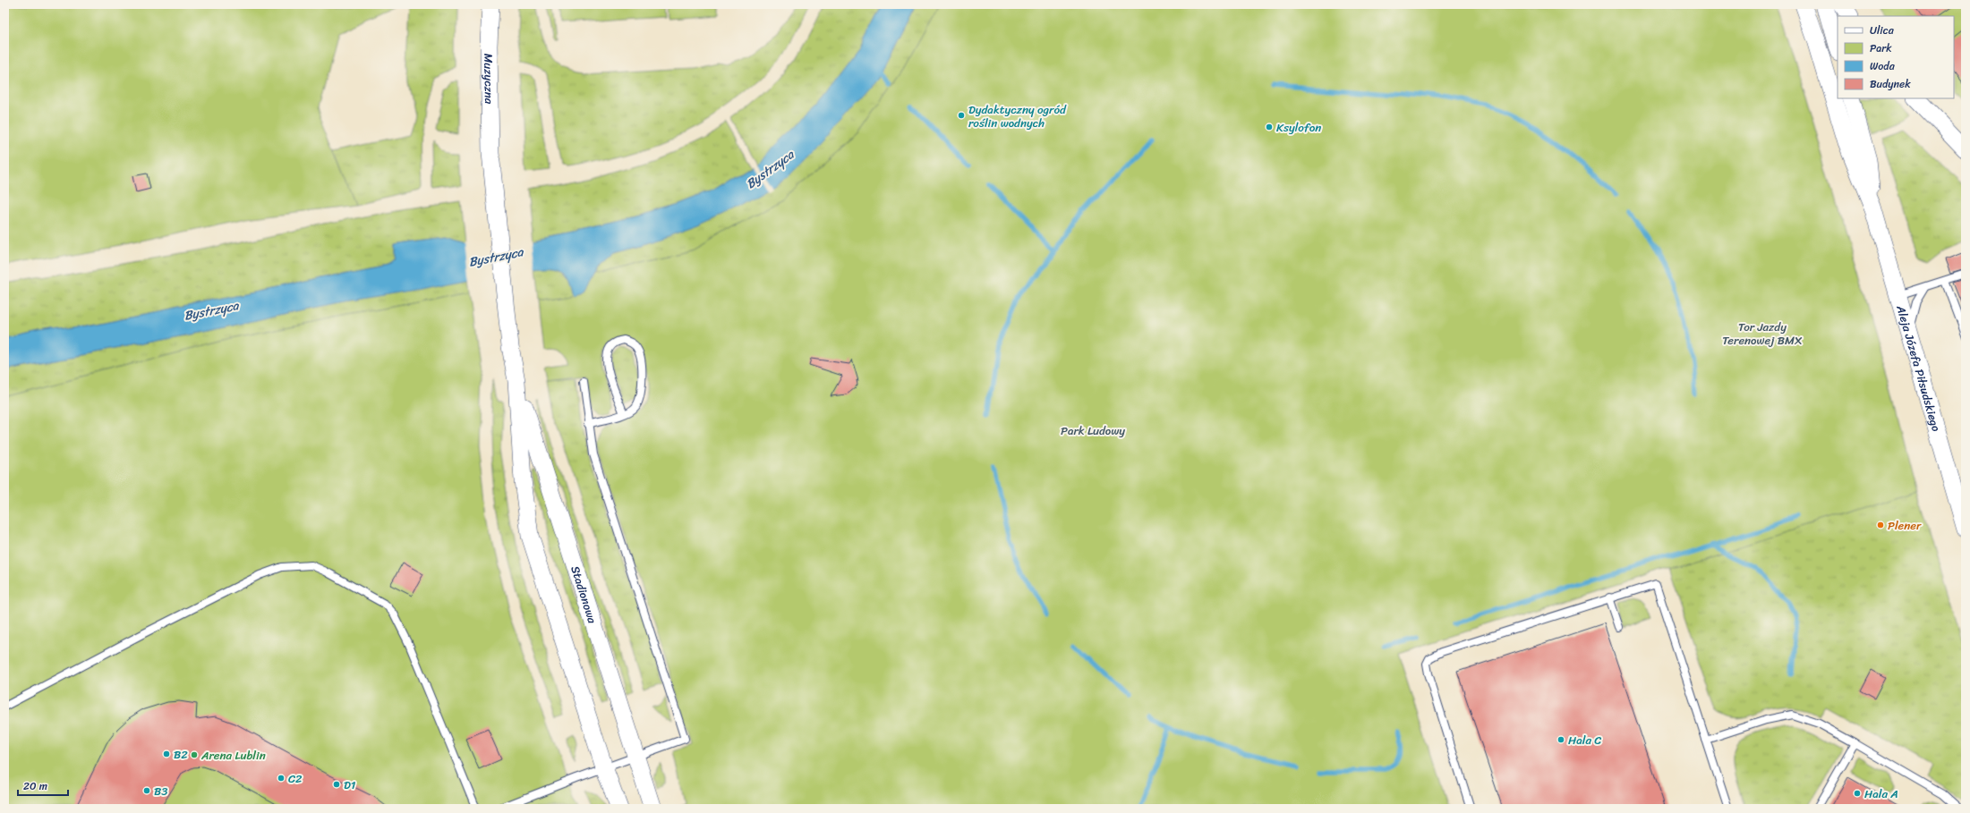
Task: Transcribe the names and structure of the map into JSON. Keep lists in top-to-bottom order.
{
  "streets": {
    "street": ["Muzyczna", "Aleja Józefa Piłsudskiego", "Stadionowa"]
  },
  "crossings": [
    ["Muzyczna", "Stadionowa"]
  ],
  "water": ["Bystrzyca"],
  "parks": ["Tor Jazdy Terenowej BMX", "Park Ludowy"],
  "places": [
    "Dydaktyczny ogród roślin wodnych",
    "Ksylofon",
    "Plener",
    "Hala C",
    "B2",
    "Arena Lublin",
    "C2",
    "D1",
    "B3",
    "Hala A"
  ],
  "legend": [
    "Ulica",
    "Park",
    "Woda",
    "Budynek"
  ],
  "scale_bar": "20 m"
}
